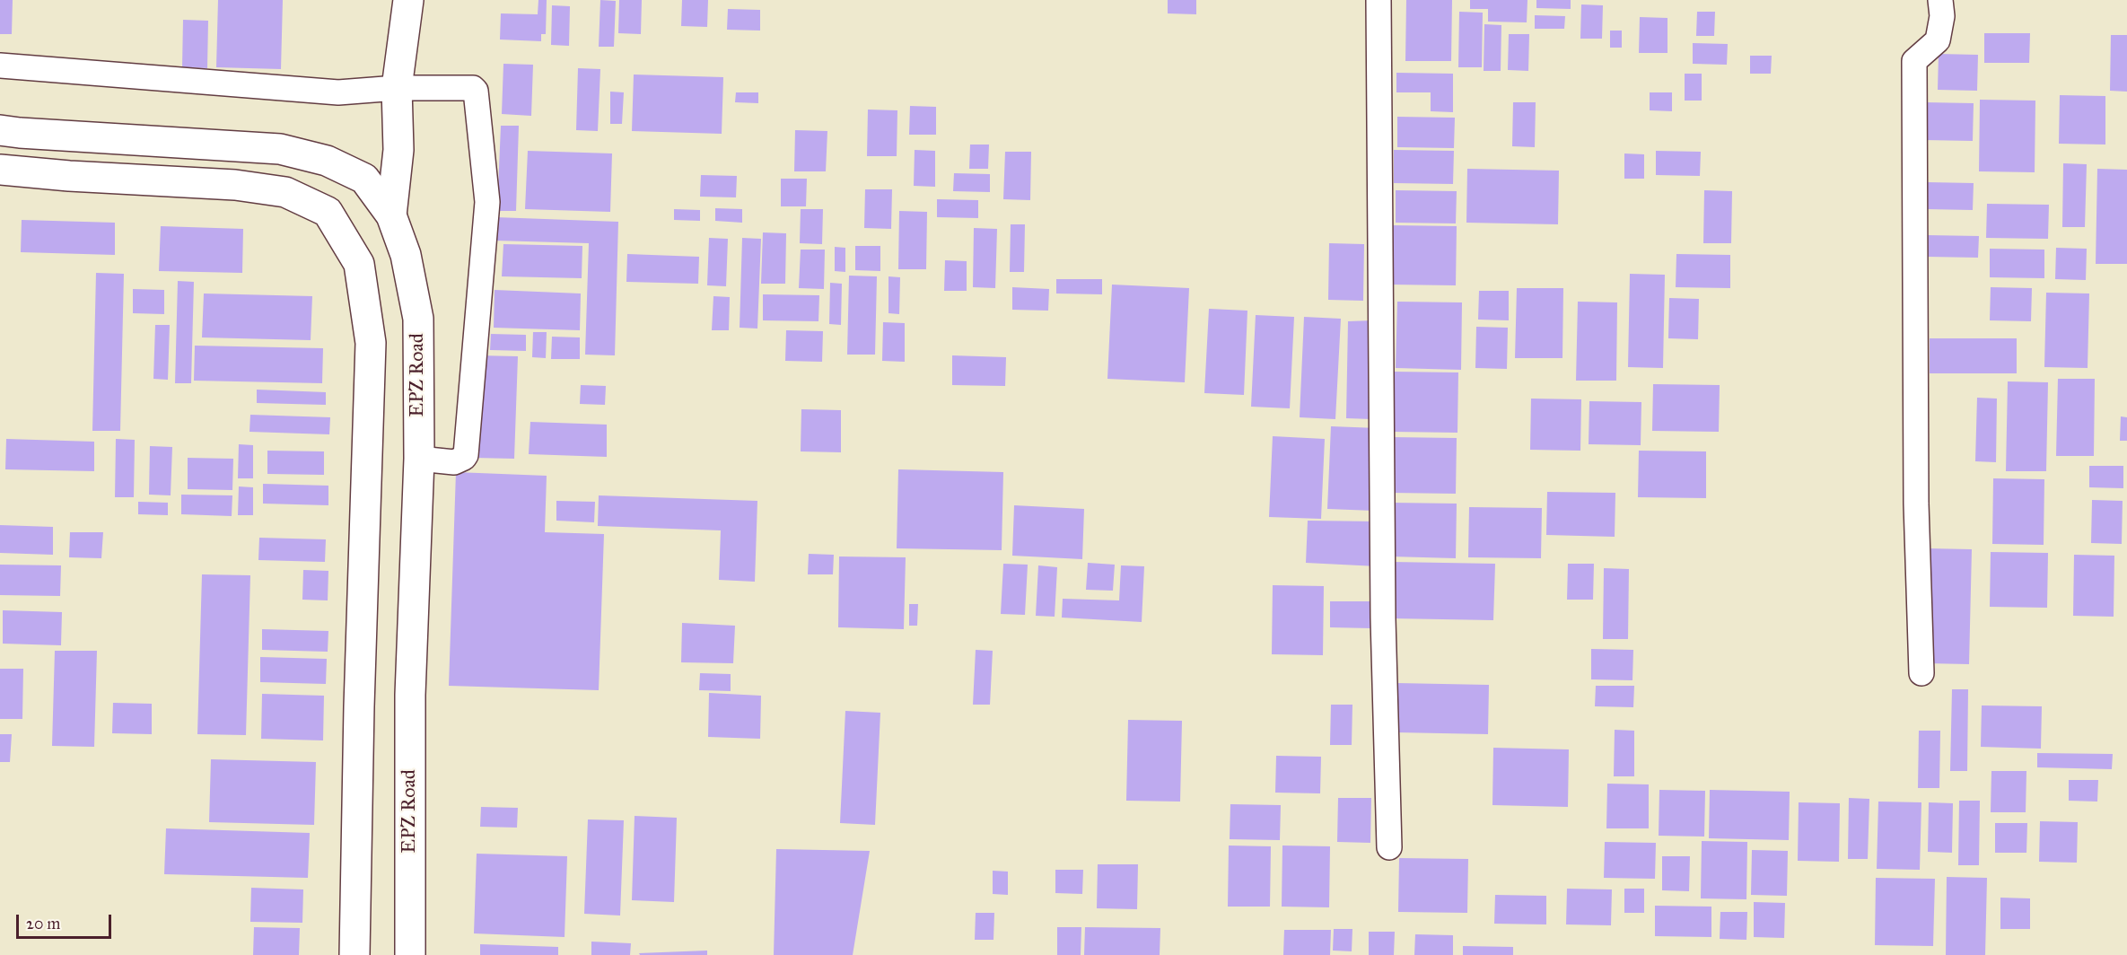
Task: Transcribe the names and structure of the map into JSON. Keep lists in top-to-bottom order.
{
  "streets": {
    "main road": ["EPZ Road"]
  },
  "scale_bar": "20 m"
}
